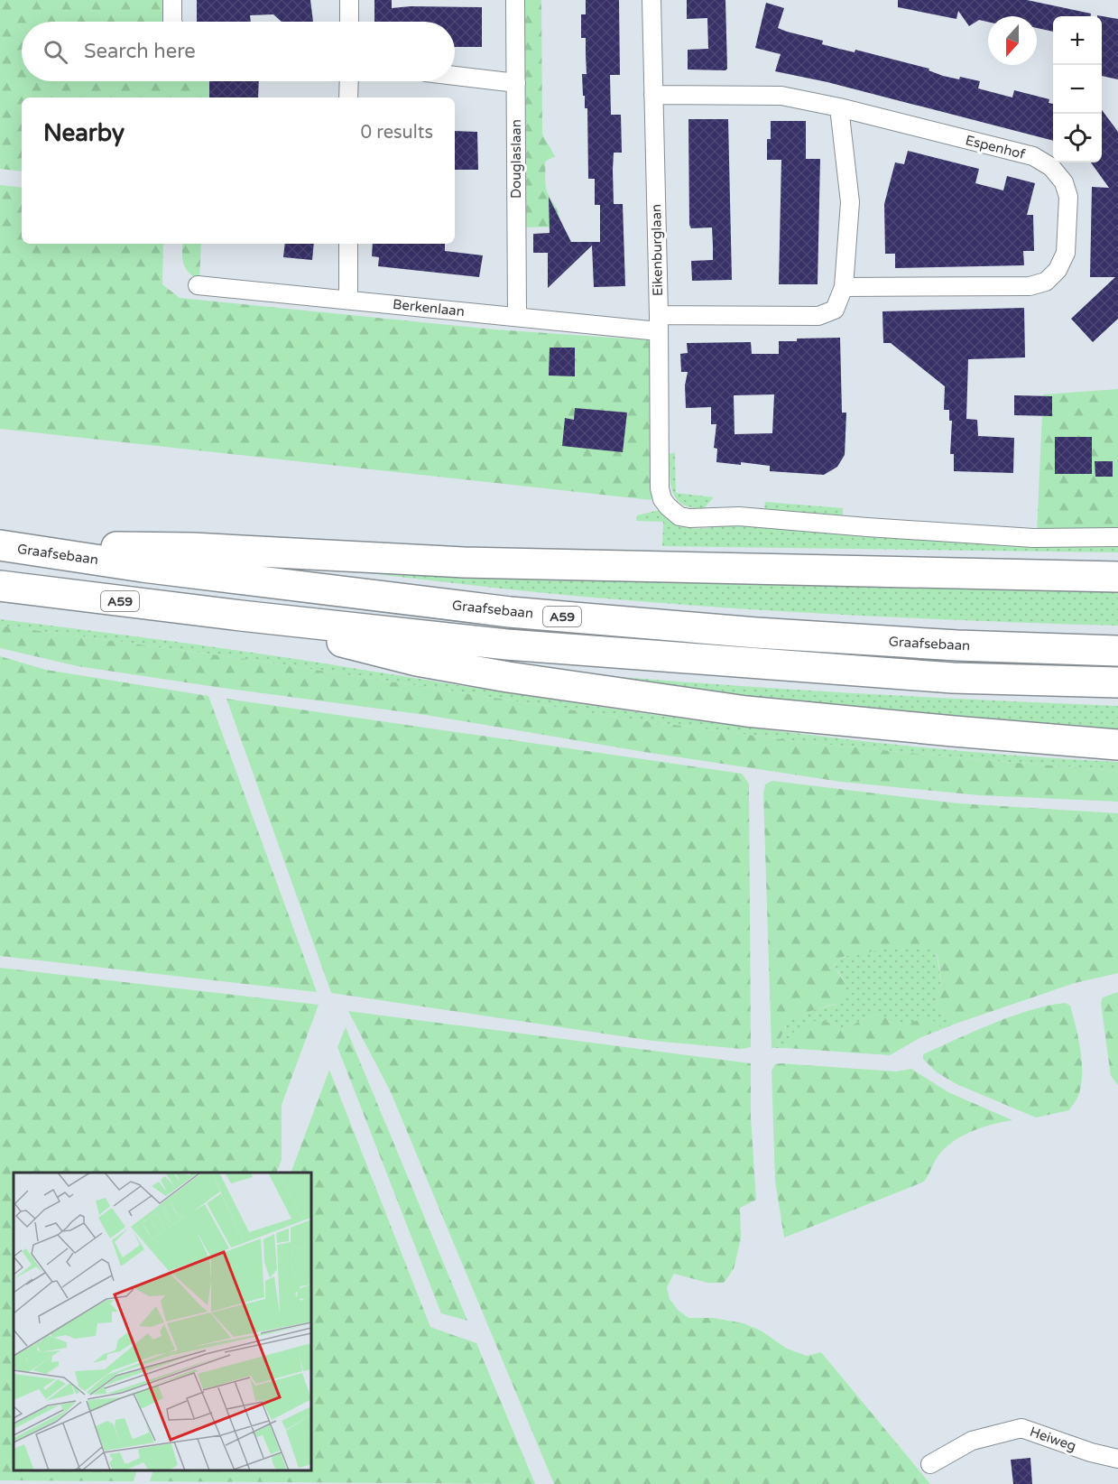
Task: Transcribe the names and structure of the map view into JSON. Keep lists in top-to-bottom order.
{
  "streets": {
    "highway": ["Graafsebaan", "A59"],
    "street": [
      "Espenhof",
      "Douglaslaan",
      "Eikenburglaan",
      "Berkenlaan",
      "Heiweg"
    ]
  },
  "crossings": [
    ["Espenhof", "Eikenburglaan"],
    ["Douglaslaan", "Berkenlaan"],
    ["Eikenburglaan", "Berkenlaan"],
    ["Graafsebaan", "A59"]
  ],
  "north": "bottom",
  "page": {
    "map_buttons": ["+", "−"],
    "search": "Search here",
    "heading": ["Nearby", "0 results"]
  }
}
